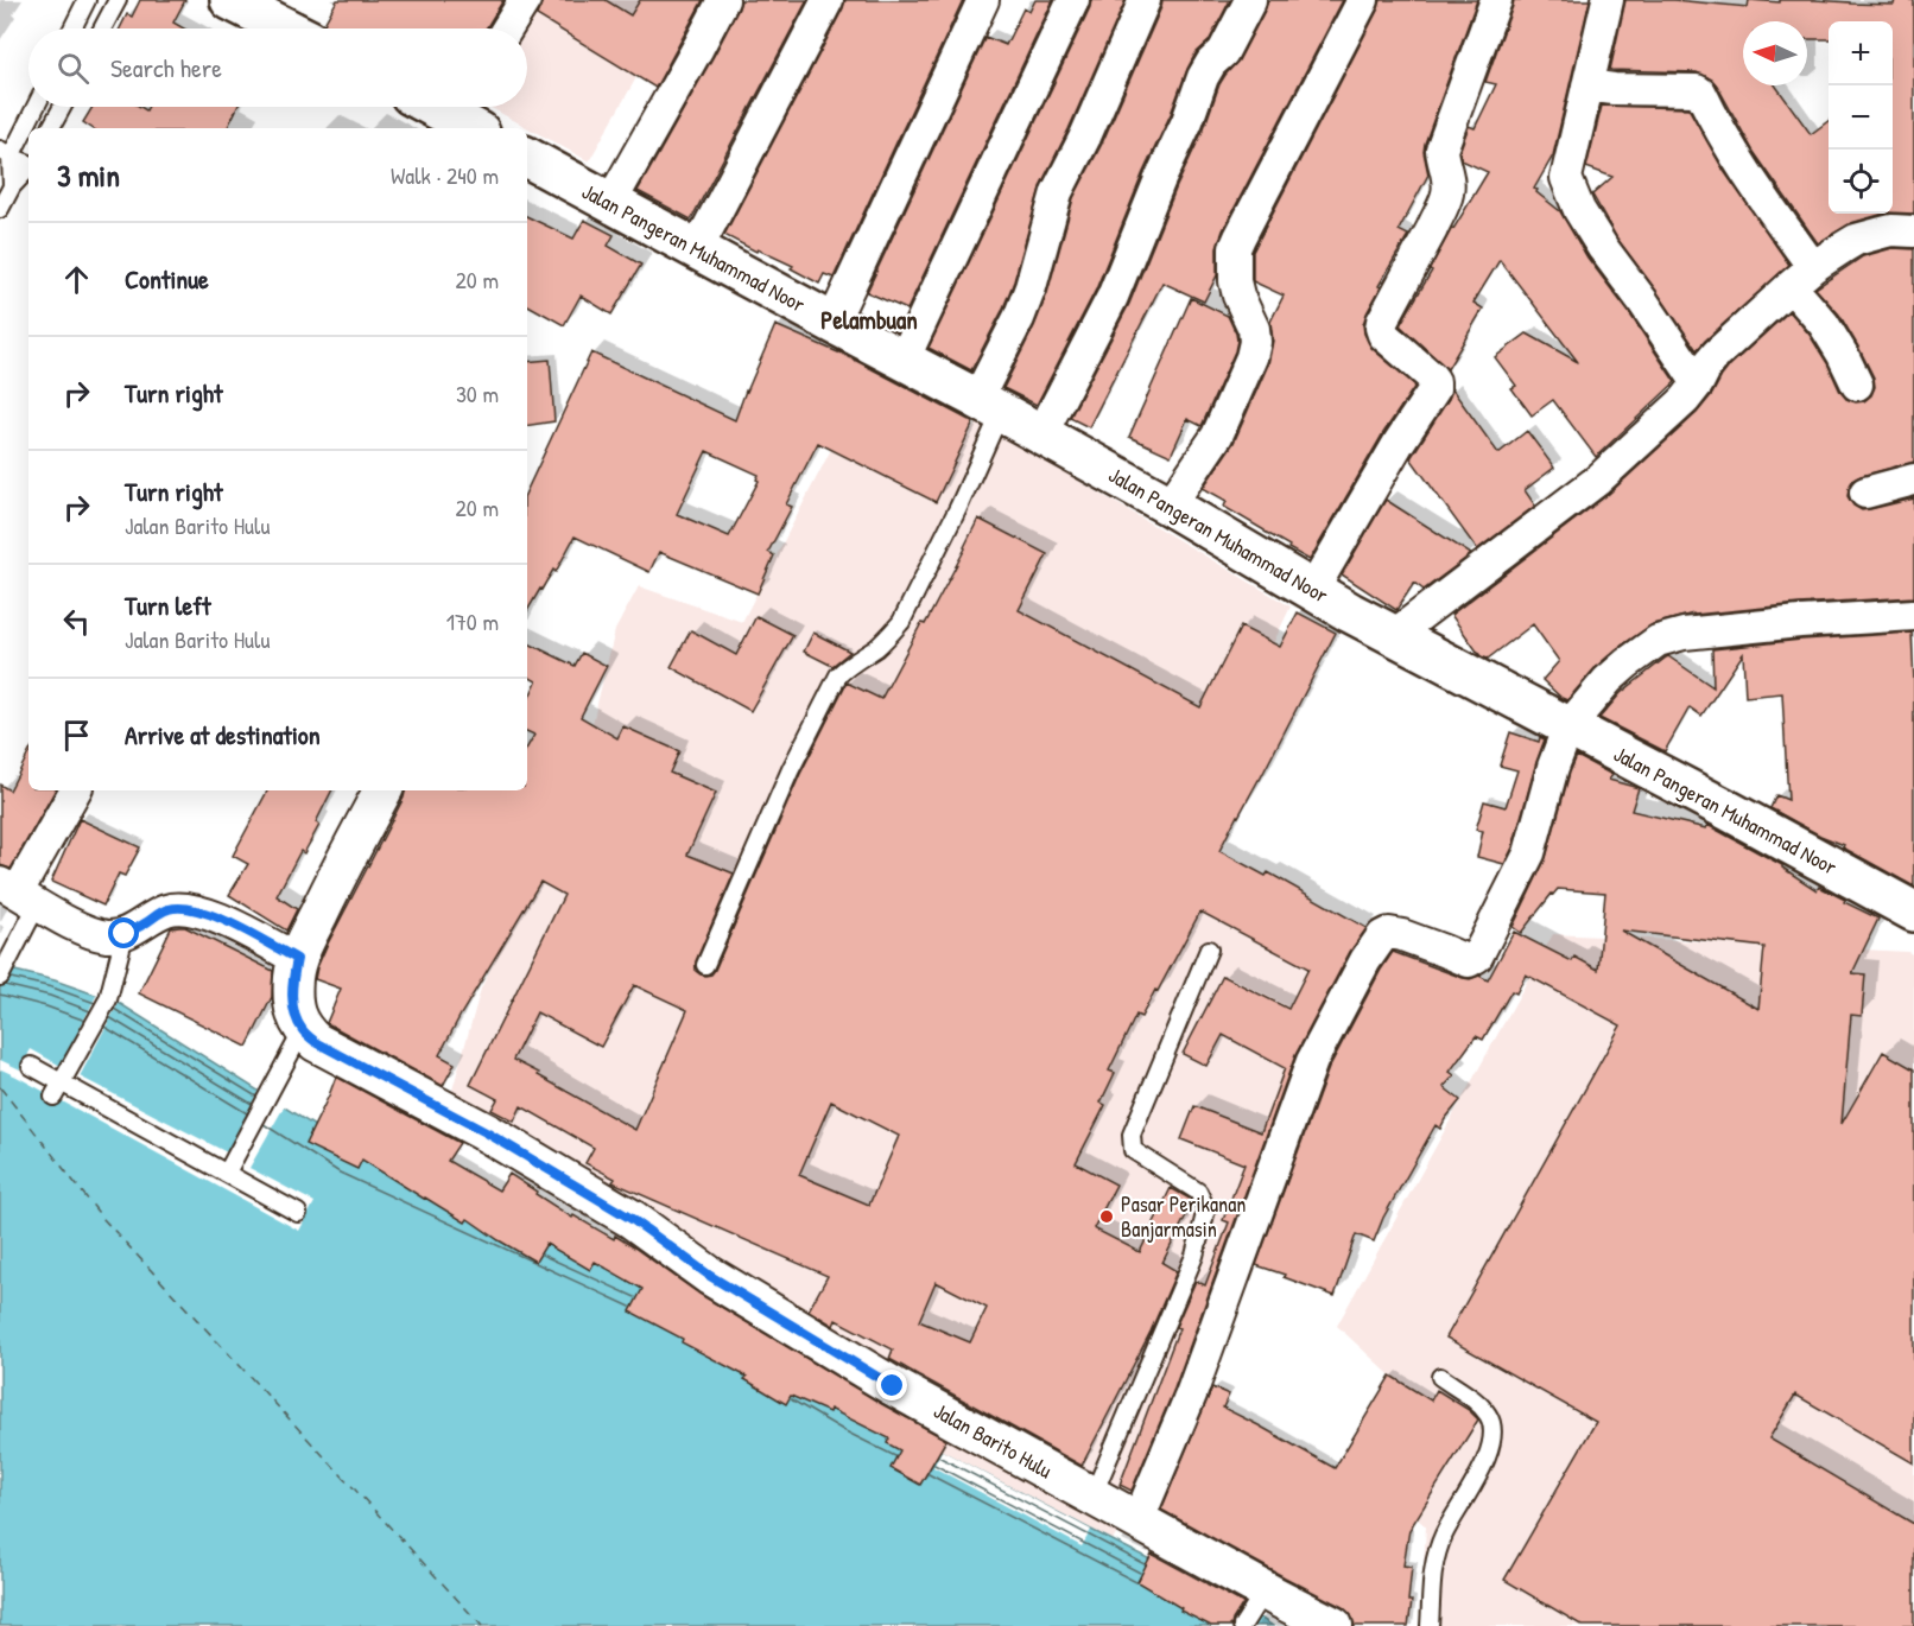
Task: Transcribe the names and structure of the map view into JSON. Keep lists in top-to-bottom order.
{
  "streets": {
    "main road": ["Jalan Pangeran Muhammad Noor"],
    "street": ["Jalan Barito Hulu"]
  },
  "districts": ["Pelambuan"],
  "places": ["Pasar Perikanan Banjarmasin"],
  "north": "left",
  "page": {
    "map_buttons": ["+", "−"],
    "search": "Search here",
    "heading": ["3 min", "Walk · 240 m"],
    "list": [
      ["Continue", "20 m"],
      ["Turn right", "30 m"],
      ["Turn right", "Jalan Barito Hulu", "20 m"],
      ["Turn left", "Jalan Barito Hulu", "170 m"],
      "Arrive at destination"
    ]
  }
}
